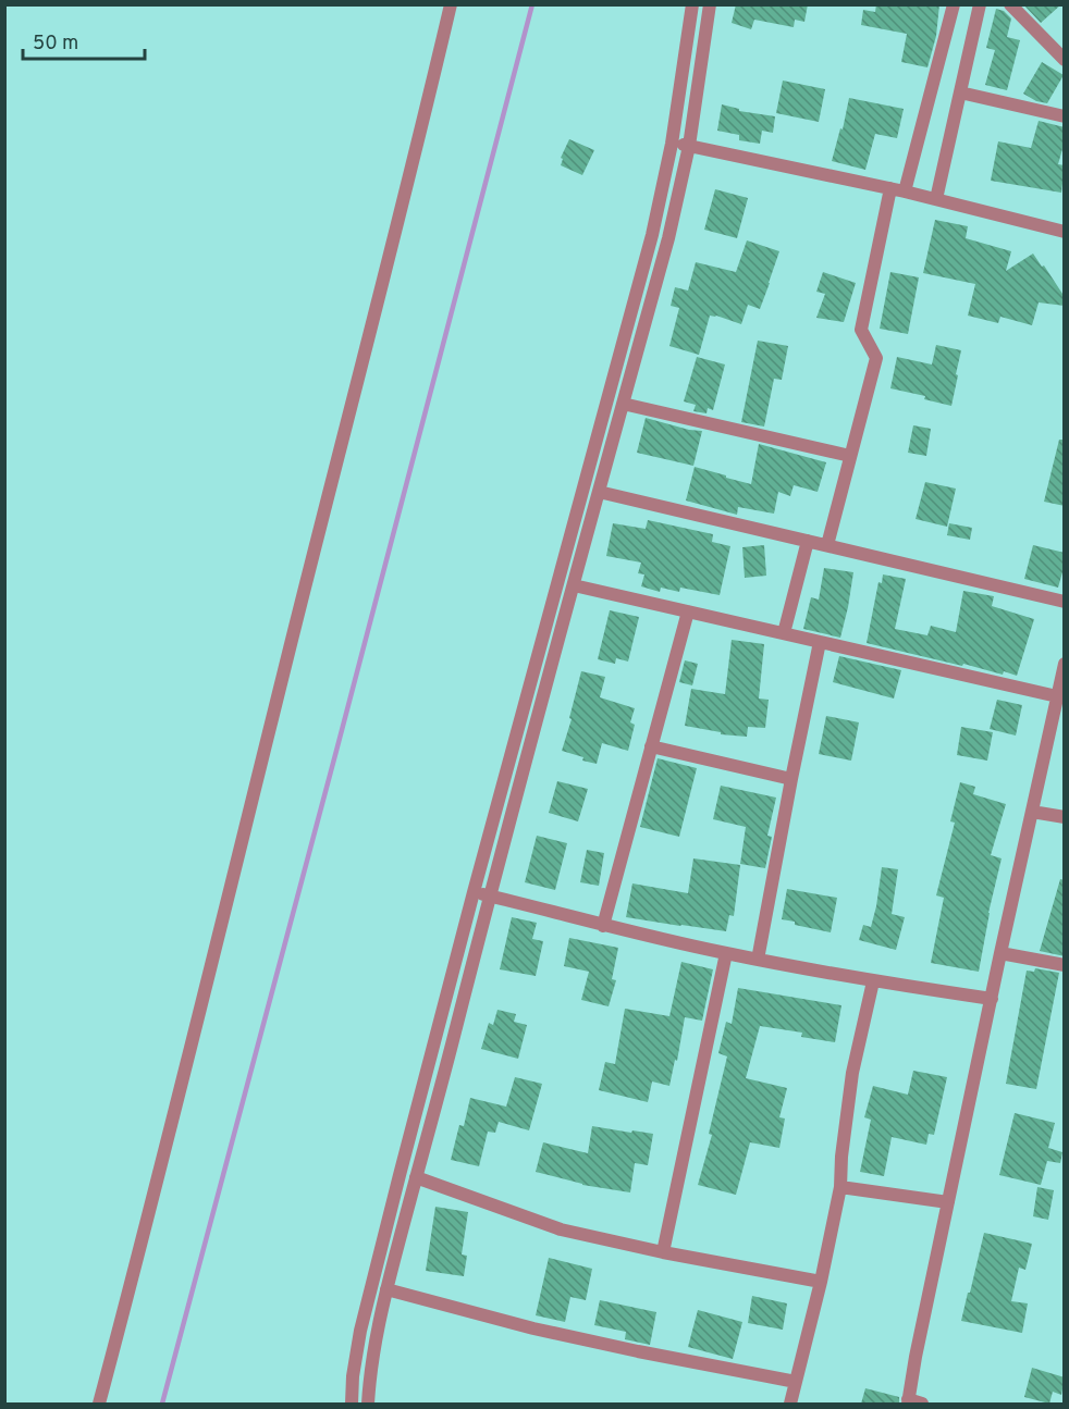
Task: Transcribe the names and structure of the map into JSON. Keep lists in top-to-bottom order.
{
  "scale_bar": "50 m"
}
